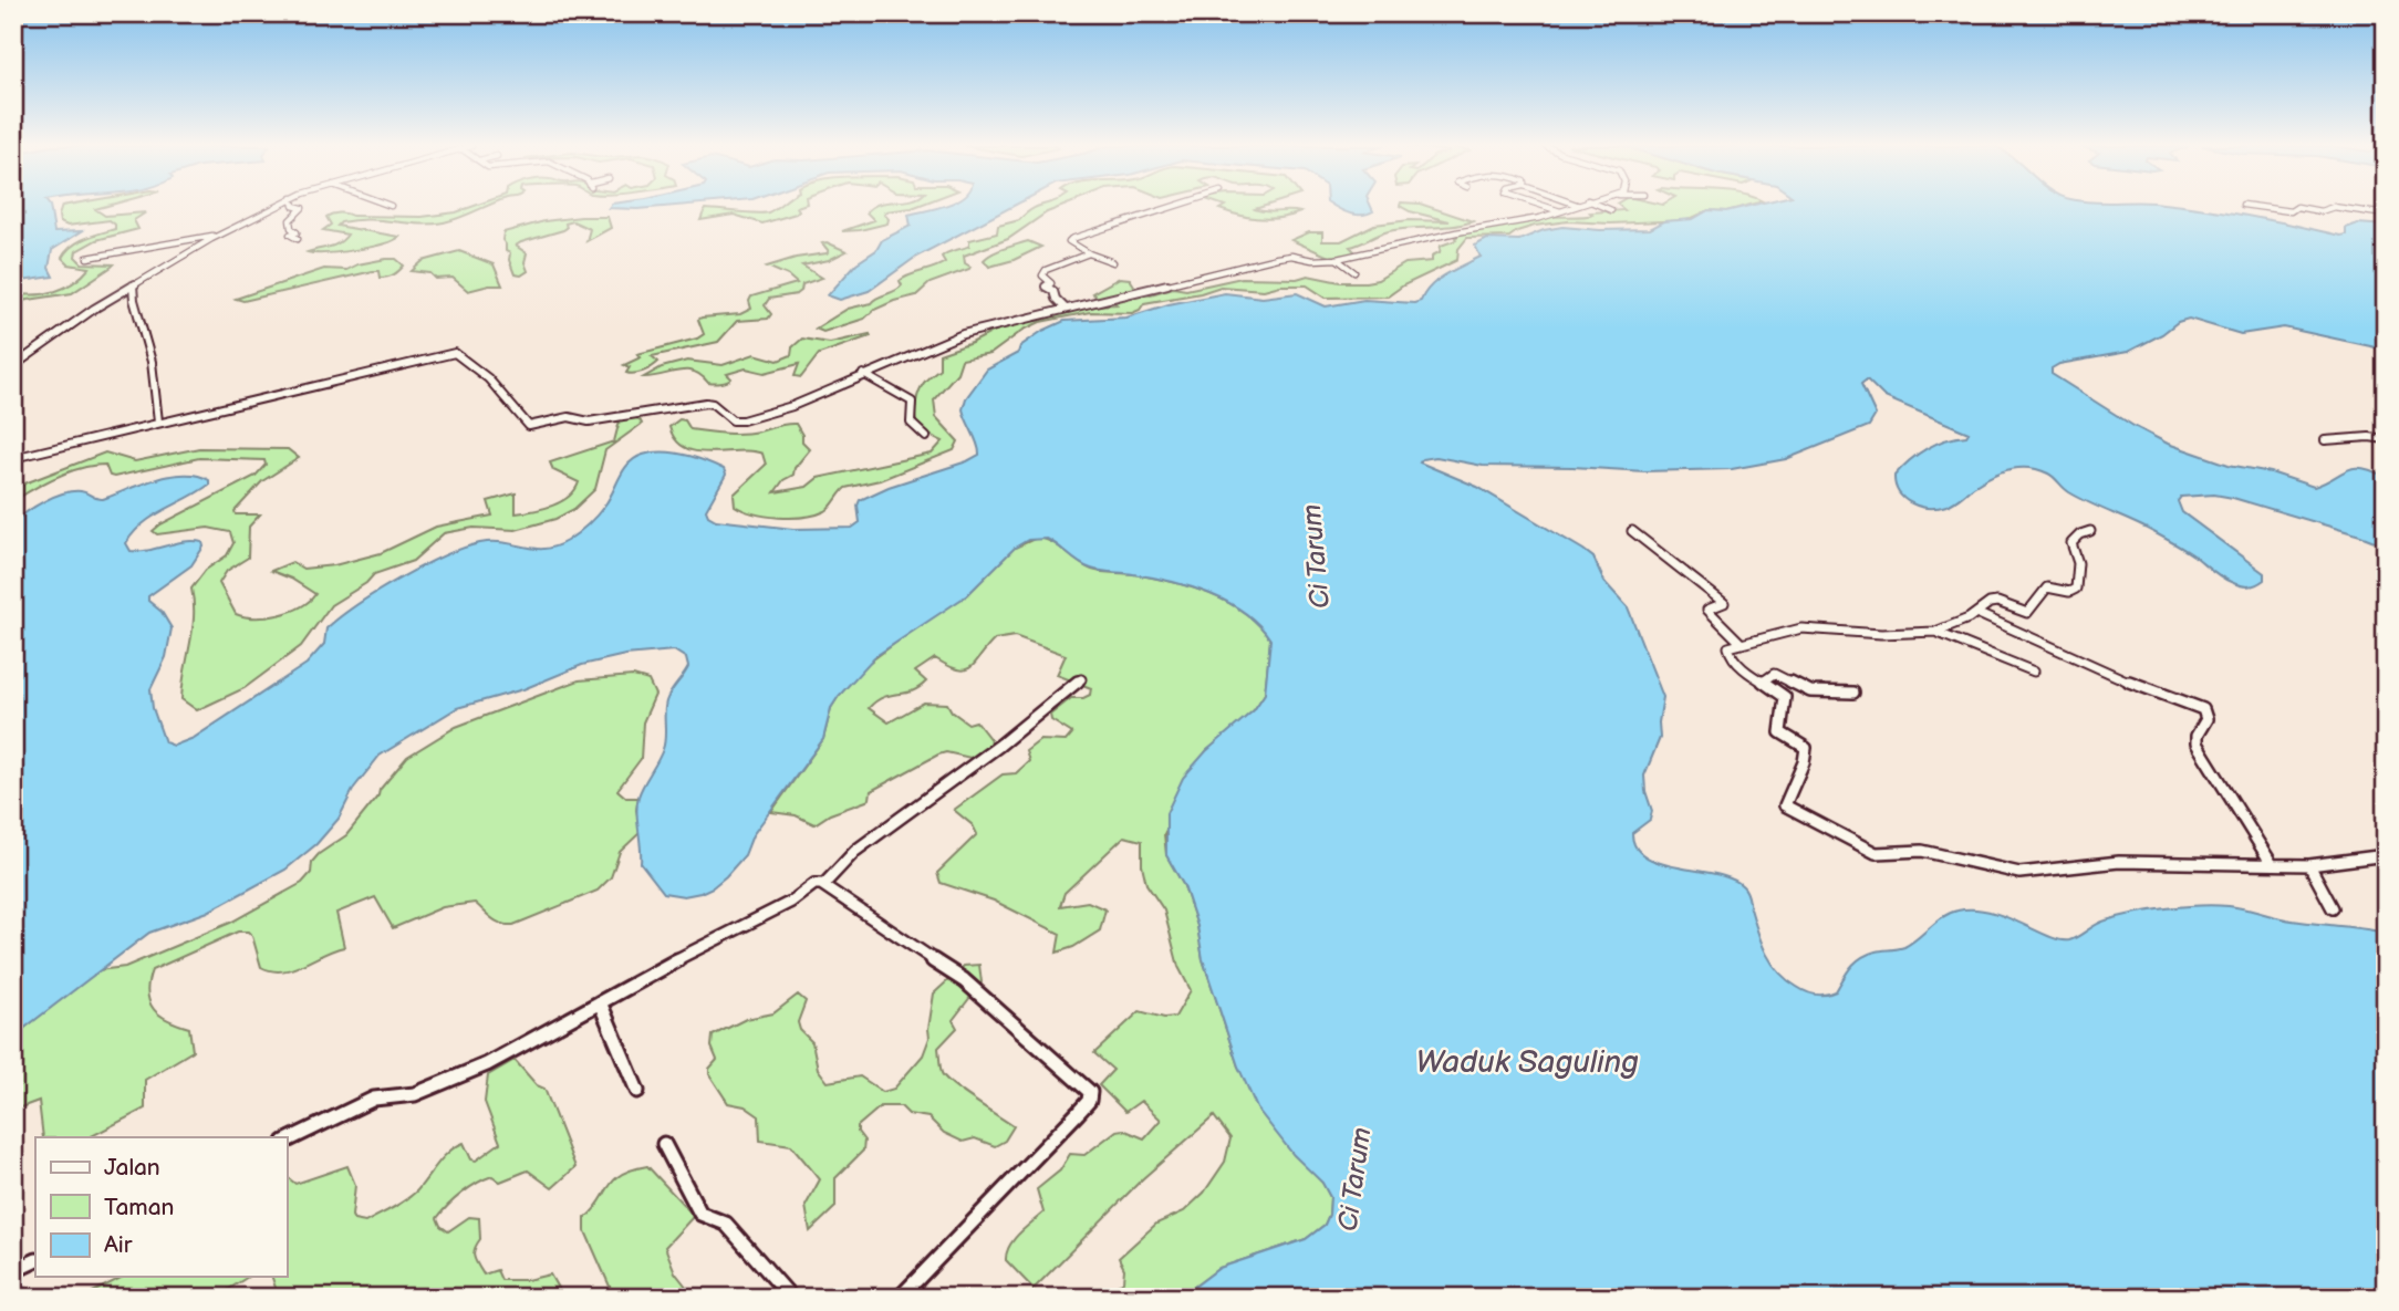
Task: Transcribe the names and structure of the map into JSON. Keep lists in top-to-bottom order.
{
  "water": ["Ci Tarum", "Waduk Saguling"],
  "legend": ["Jalan", "Taman", "Air"]
}
